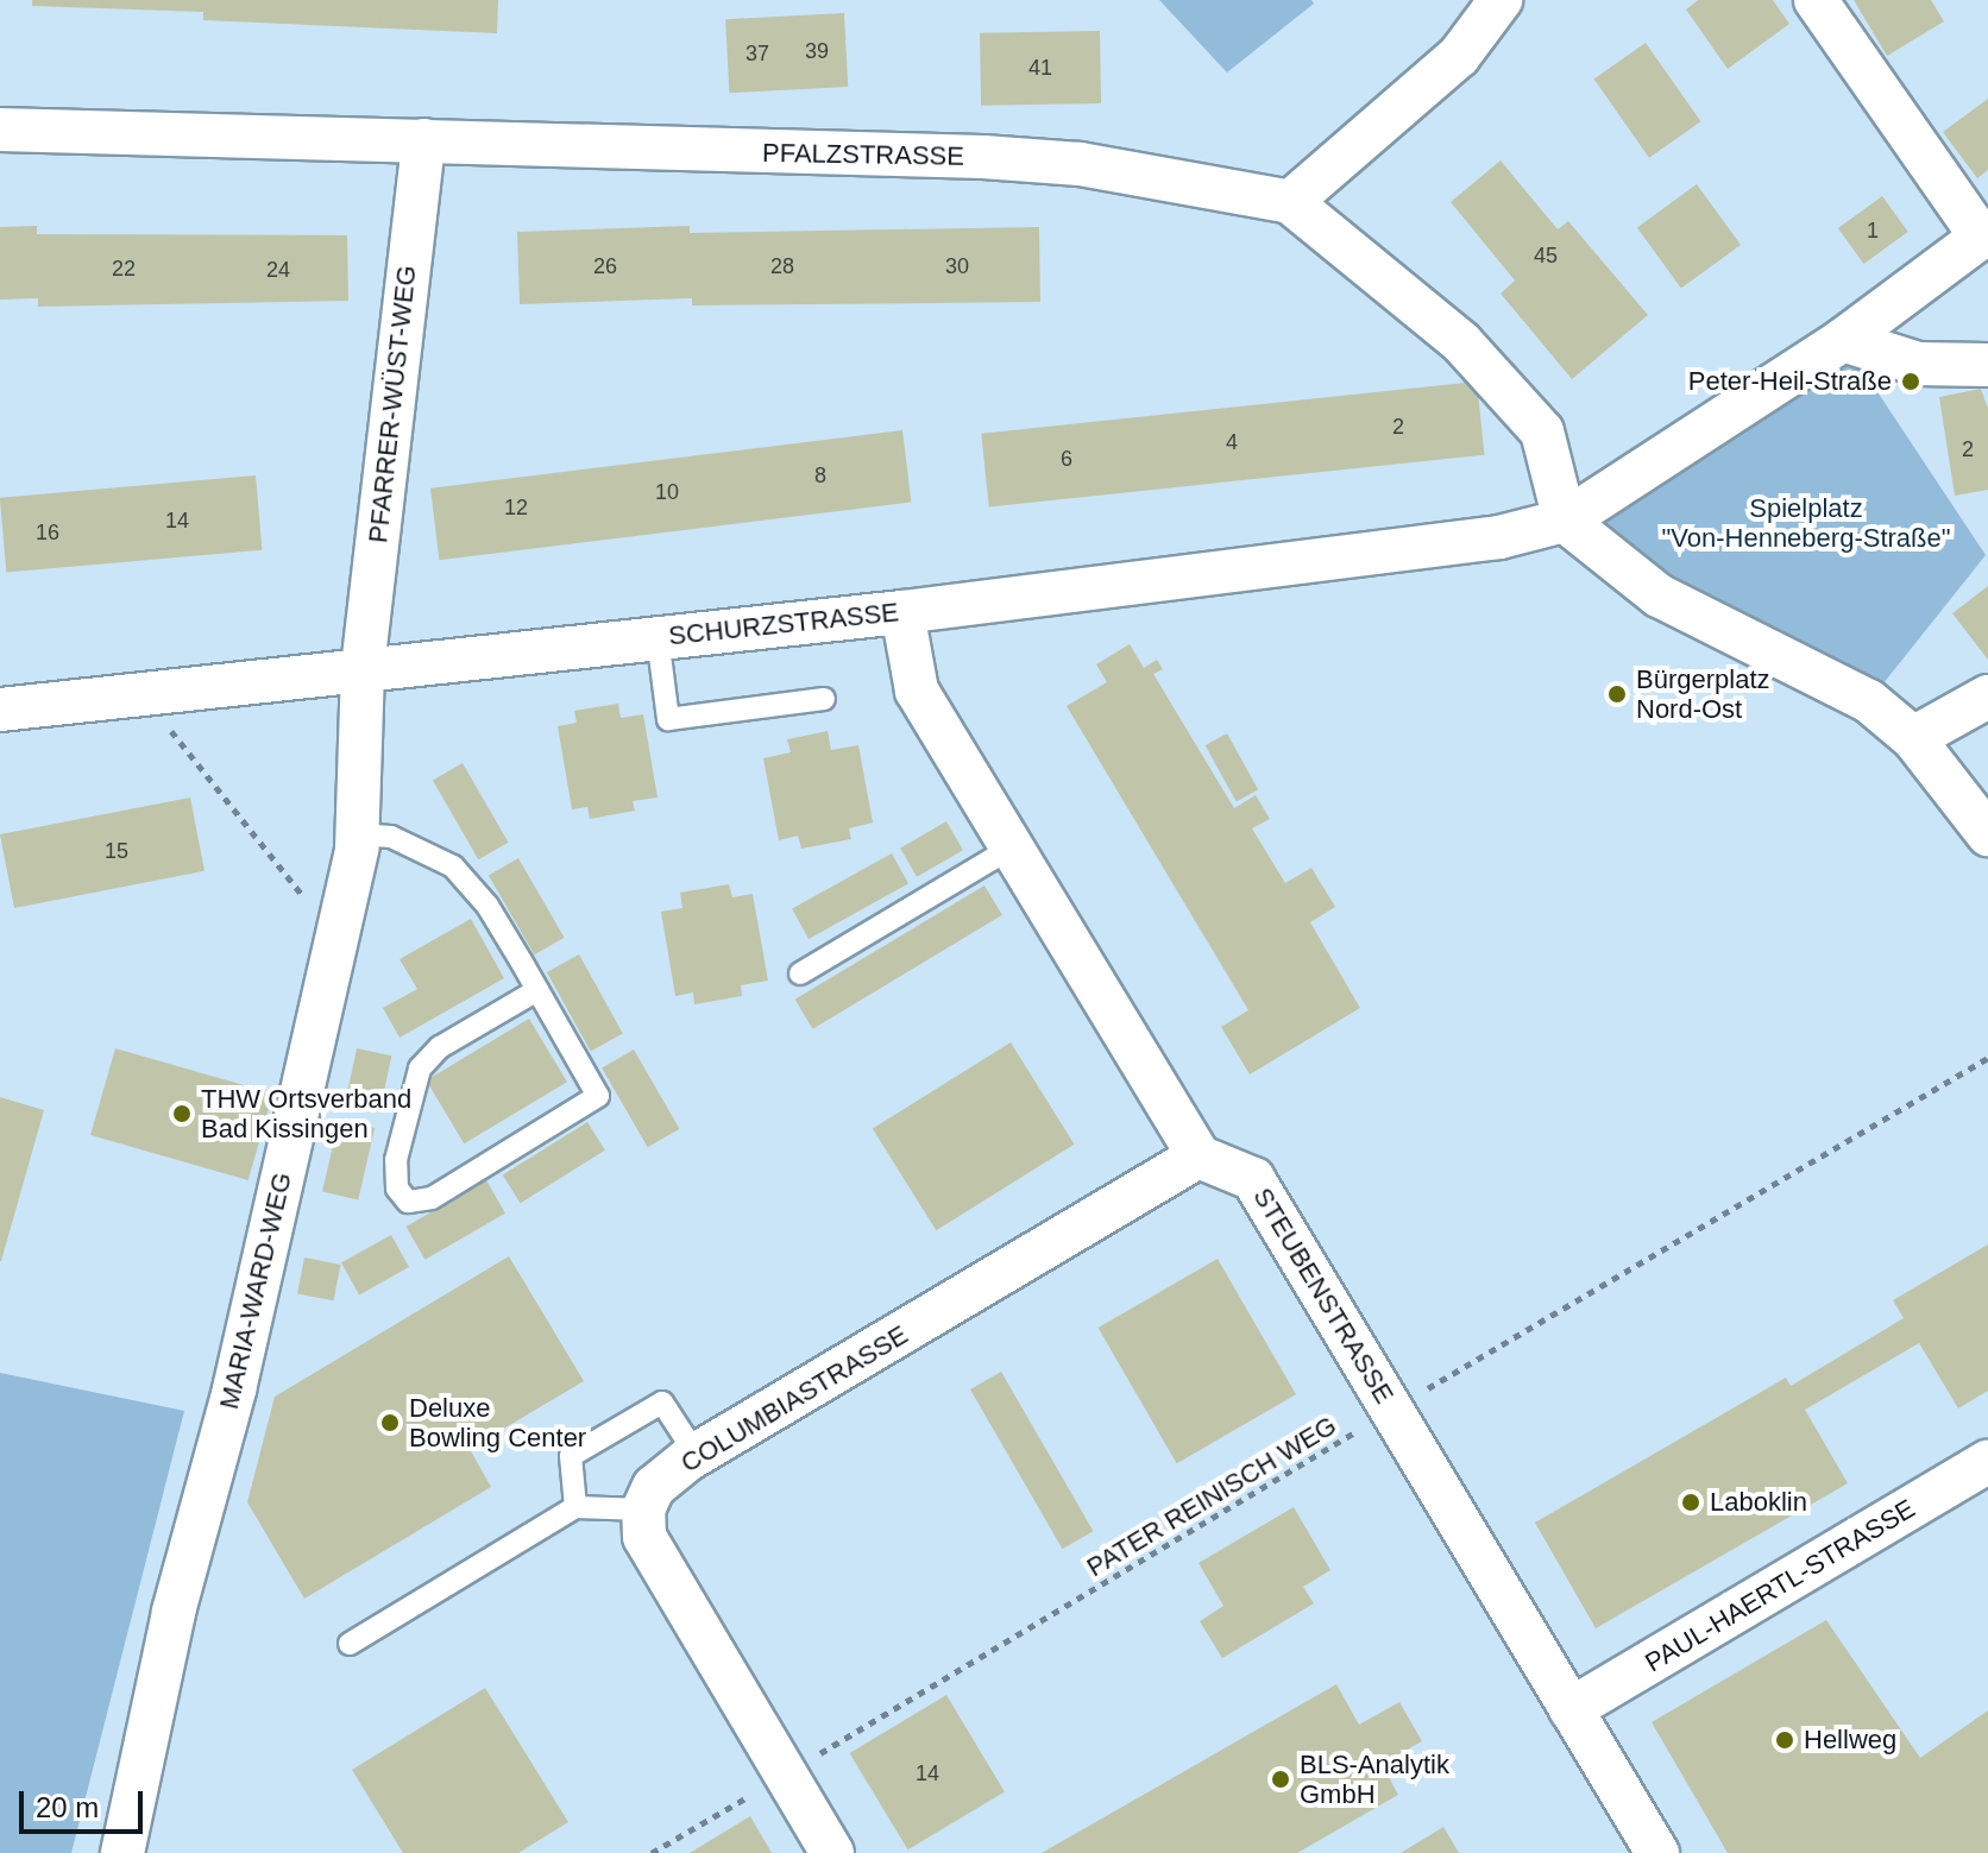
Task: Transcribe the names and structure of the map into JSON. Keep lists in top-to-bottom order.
{
  "streets": {
    "street": [
      "PFALZSTRASSE",
      "PFARRER-WÜST-WEG",
      "SCHURZSTRASSE",
      "MARIA-WARD-WEG",
      "STEUBENSTRASSE",
      "COLUMBIASTRASSE",
      "PAUL-HAERTL-STRASSE"
    ],
    "path": ["PATER REINISCH WEG"]
  },
  "crossings": [
    ["PFALZSTRASSE", "PFARRER-WÜST-WEG"],
    ["PFALZSTRASSE", "SCHURZSTRASSE"],
    ["PFARRER-WÜST-WEG", "SCHURZSTRASSE"],
    ["PFARRER-WÜST-WEG", "MARIA-WARD-WEG"],
    ["SCHURZSTRASSE", "MARIA-WARD-WEG"],
    ["STEUBENSTRASSE", "COLUMBIASTRASSE"],
    ["STEUBENSTRASSE", "PATER REINISCH WEG"],
    ["STEUBENSTRASSE", "PAUL-HAERTL-STRASSE"]
  ],
  "parks": ["Spielplatz \"Von-Henneberg-Straße\""],
  "places": [
    "Peter-Heil-Straße",
    "Bürgerplatz Nord-Ost",
    "THW Ortsverband Bad Kissingen",
    "Deluxe Bowling Center",
    "Laboklin",
    "Hellweg",
    "BLS-Analytik GmbH"
  ],
  "house_numbers": [
    "39",
    "37",
    "41",
    "1",
    "45",
    "26",
    "28",
    "30",
    "22",
    "24",
    "2",
    "4",
    "2",
    "6",
    "8",
    "10",
    "12",
    "14",
    "16",
    "15",
    "14"
  ],
  "scale_bar": "20 m"
}
